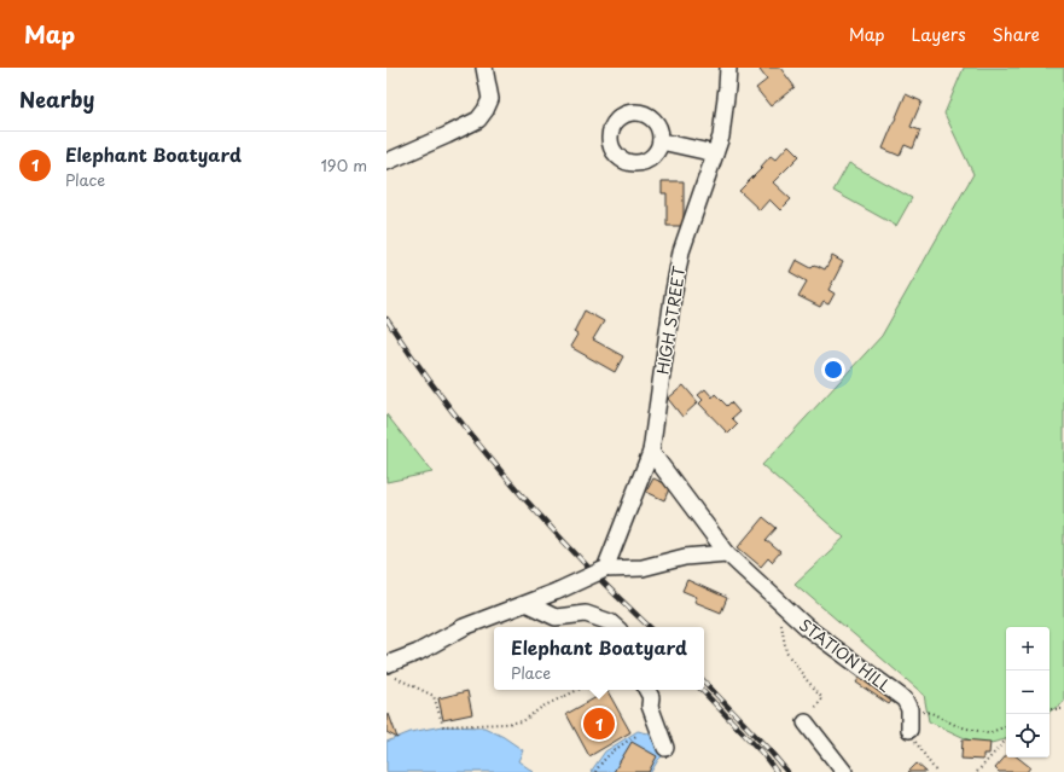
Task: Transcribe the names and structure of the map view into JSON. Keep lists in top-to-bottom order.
{
  "streets": {
    "street": ["HIGH STREET", "STATION HILL"]
  },
  "crossings": [
    ["HIGH STREET", "STATION HILL"]
  ],
  "page": {
    "header": "Map",
    "nav": ["Map", "Layers", "Share"],
    "heading": "Nearby",
    "list": [
      {
        "mark": "1",
        "name": "Elephant Boatyard",
        "note": "Place",
        "value": "190 m"
      }
    ],
    "map_buttons": ["+", "−"],
    "popup": ["Elephant Boatyard", "Place"],
    "pins": "1"
  }
}
